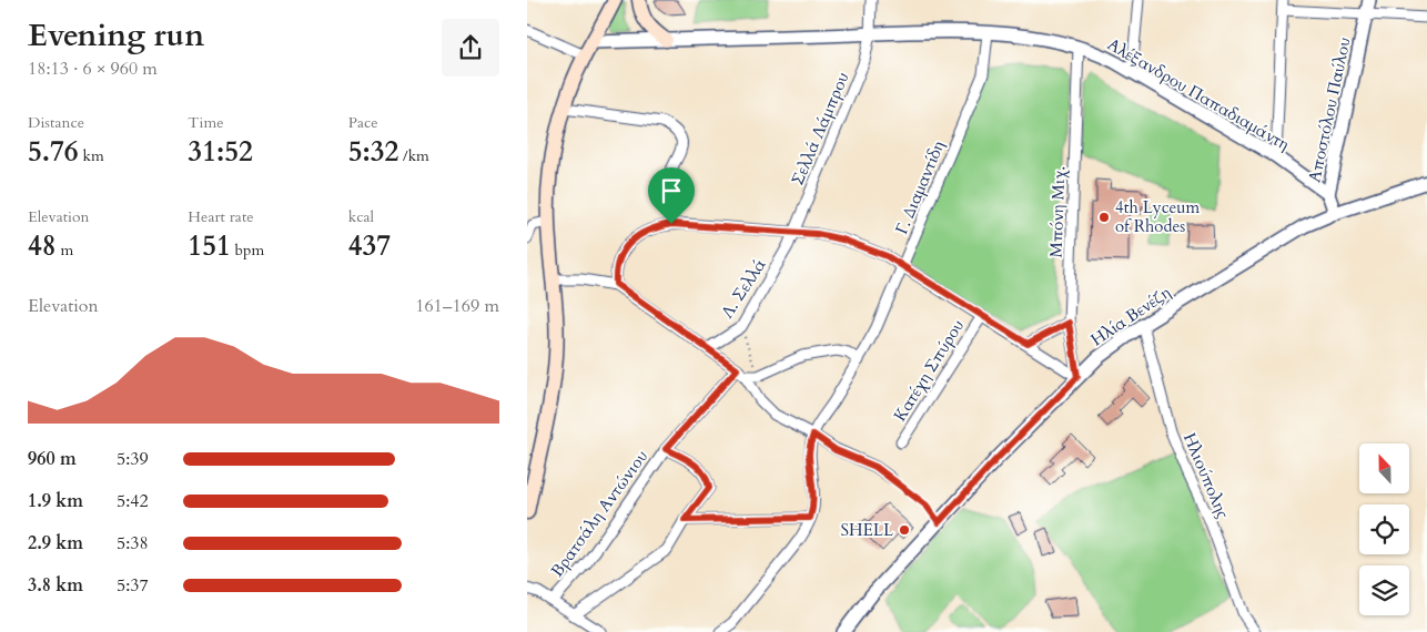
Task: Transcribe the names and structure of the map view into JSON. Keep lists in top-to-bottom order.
{
  "streets": {
    "street": [
      "Αλέξανδρου Παπαδιαμάντη",
      "Αποστόλου Παύλου",
      "Σελλά Λάμπρου",
      "Γ. Διαμαντίδη",
      "Μπόνη Μιχ.",
      "Λ. Σελλά",
      "Ηλία Βενέζη",
      "Κατέχη Σπύρου",
      "Ηλιούπολης",
      "Βρατσάλη Αντώνιου"
    ]
  },
  "crossings": [
    ["Αλέξανδρου Παπαδιαμάντη", "Αποστόλου Παύλου"],
    ["Αλέξανδρου Παπαδιαμάντη", "Σελλά Λάμπρου"],
    ["Αλέξανδρου Παπαδιαμάντη", "Γ. Διαμαντίδη"],
    ["Αλέξανδρου Παπαδιαμάντη", "Μπόνη Μιχ."],
    ["Σελλά Λάμπρου", "Λ. Σελλά"],
    ["Μπόνη Μιχ.", "Ηλία Βενέζη"],
    ["Ηλία Βενέζη", "Ηλιούπολης"]
  ],
  "places": ["4th Lyceum of Rhodes", "SHELL"],
  "north": "top",
  "page": {
    "heading": ["Evening run", "18:13 · 6 × 960 m"],
    "stats": [
      ["Distance", "5.76 km"],
      ["Time", "31:52"],
      ["Pace", "5:32 /km"],
      ["Elevation", "48 m"],
      ["Heart rate", "151 bpm"],
      ["kcal", "437"]
    ],
    "chart": ["Elevation", "161–169 m"],
    "list": [
      {
        "name": "960 m",
        "note": "5:39"
      },
      {
        "name": "1.9 km",
        "note": "5:42"
      },
      {
        "name": "2.9 km",
        "note": "5:38"
      },
      {
        "name": "3.8 km",
        "note": "5:37"
      }
    ]
  }
}
